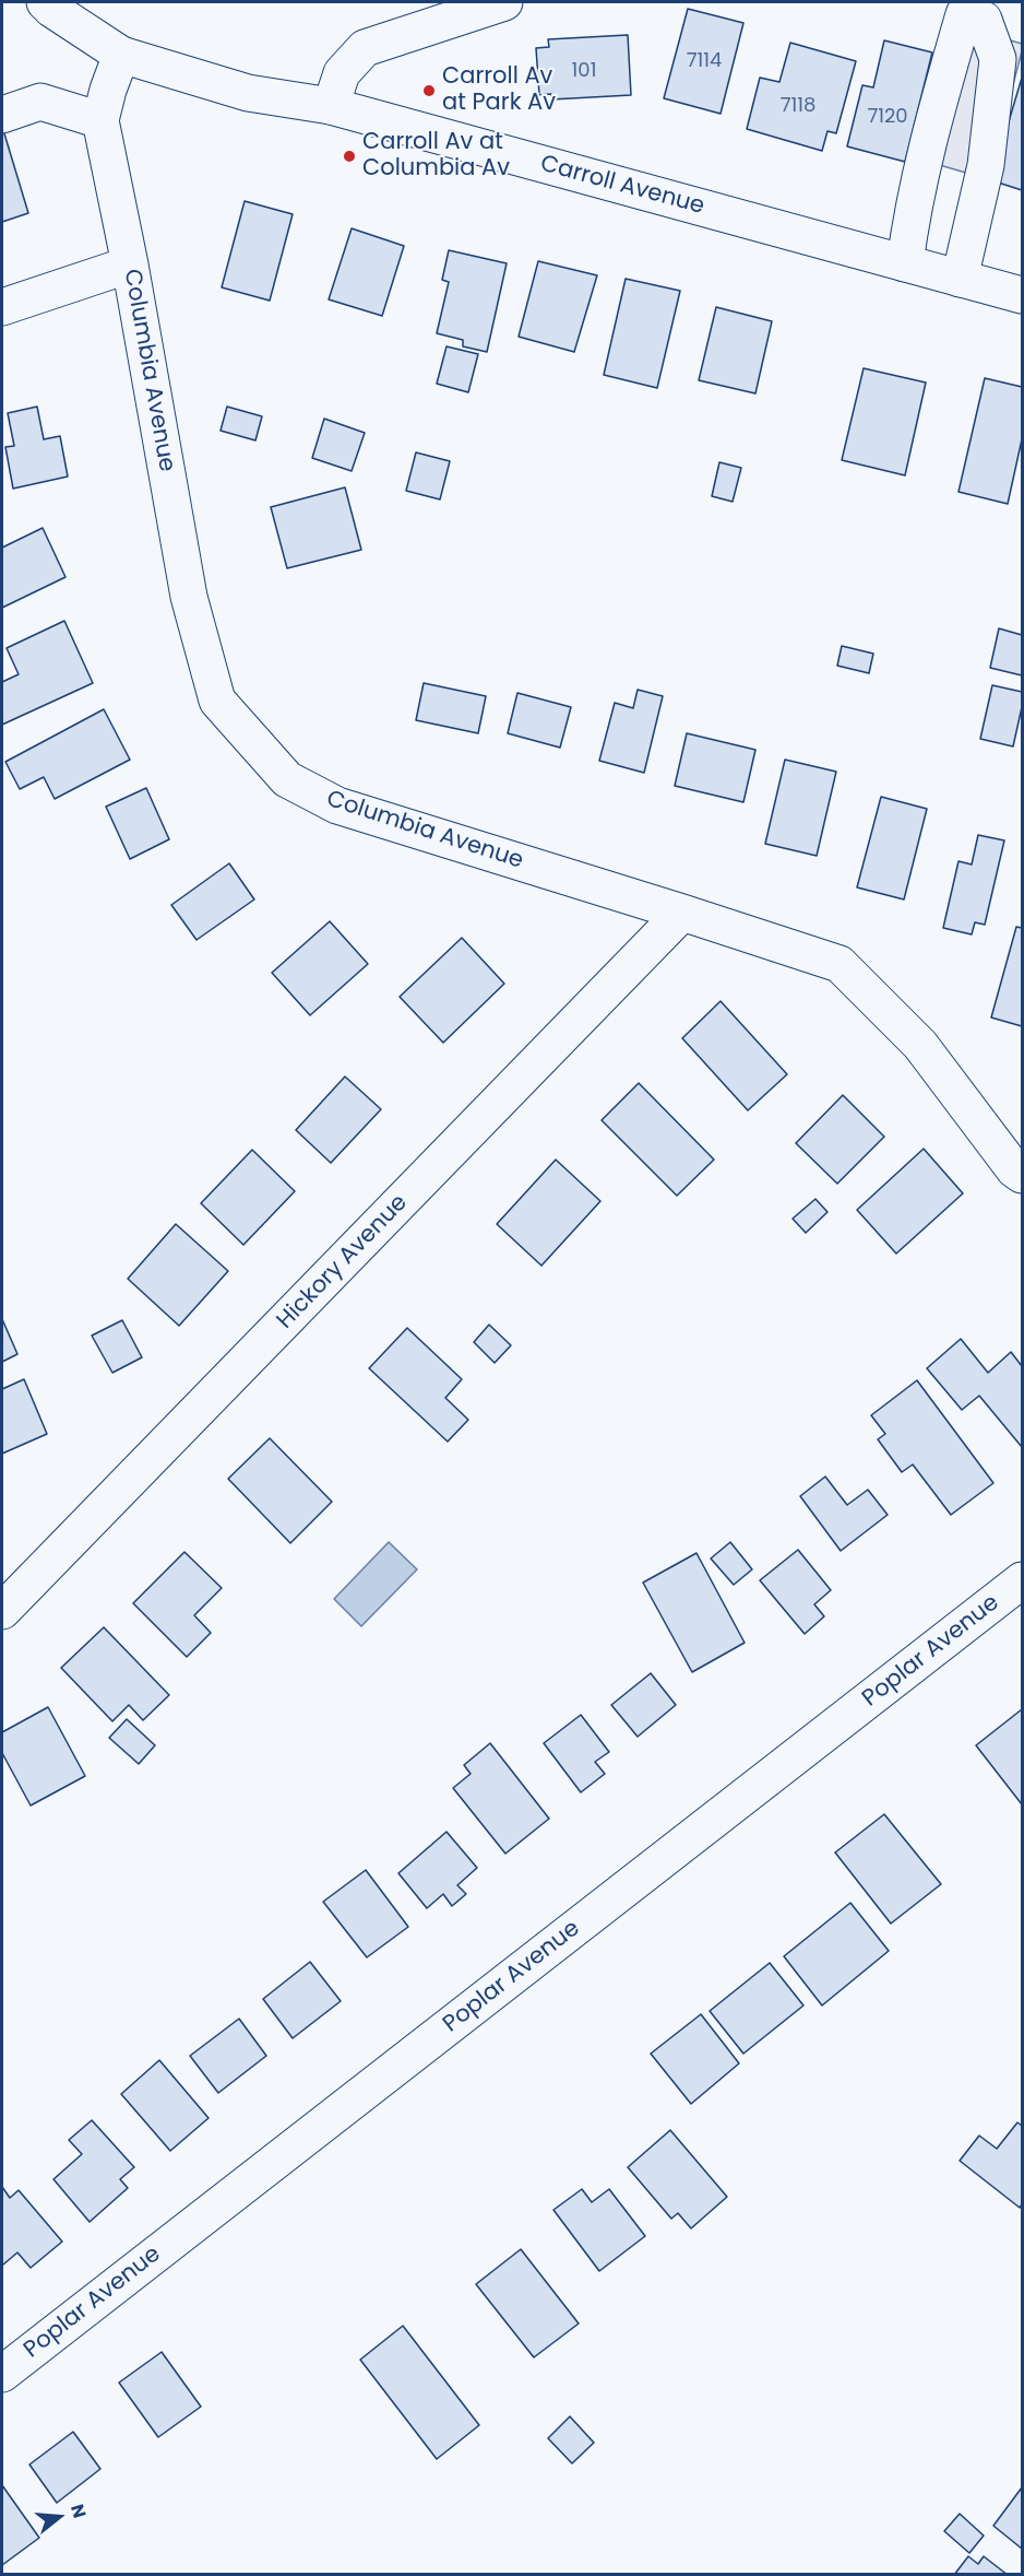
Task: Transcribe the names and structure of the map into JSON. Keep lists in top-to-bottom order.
{
  "streets": {
    "street": [
      "Carroll Avenue",
      "Columbia Avenue",
      "Hickory Avenue",
      "Poplar Avenue"
    ]
  },
  "crossings": [
    ["Carroll Avenue", "Columbia Avenue"],
    ["Columbia Avenue", "Hickory Avenue"]
  ],
  "places": ["Carroll Av at Park Av", "Carroll Av at Columbia Av"],
  "house_numbers": [
    "7114",
    "101",
    "7118",
    "7120"
  ],
  "north": "right"
}
